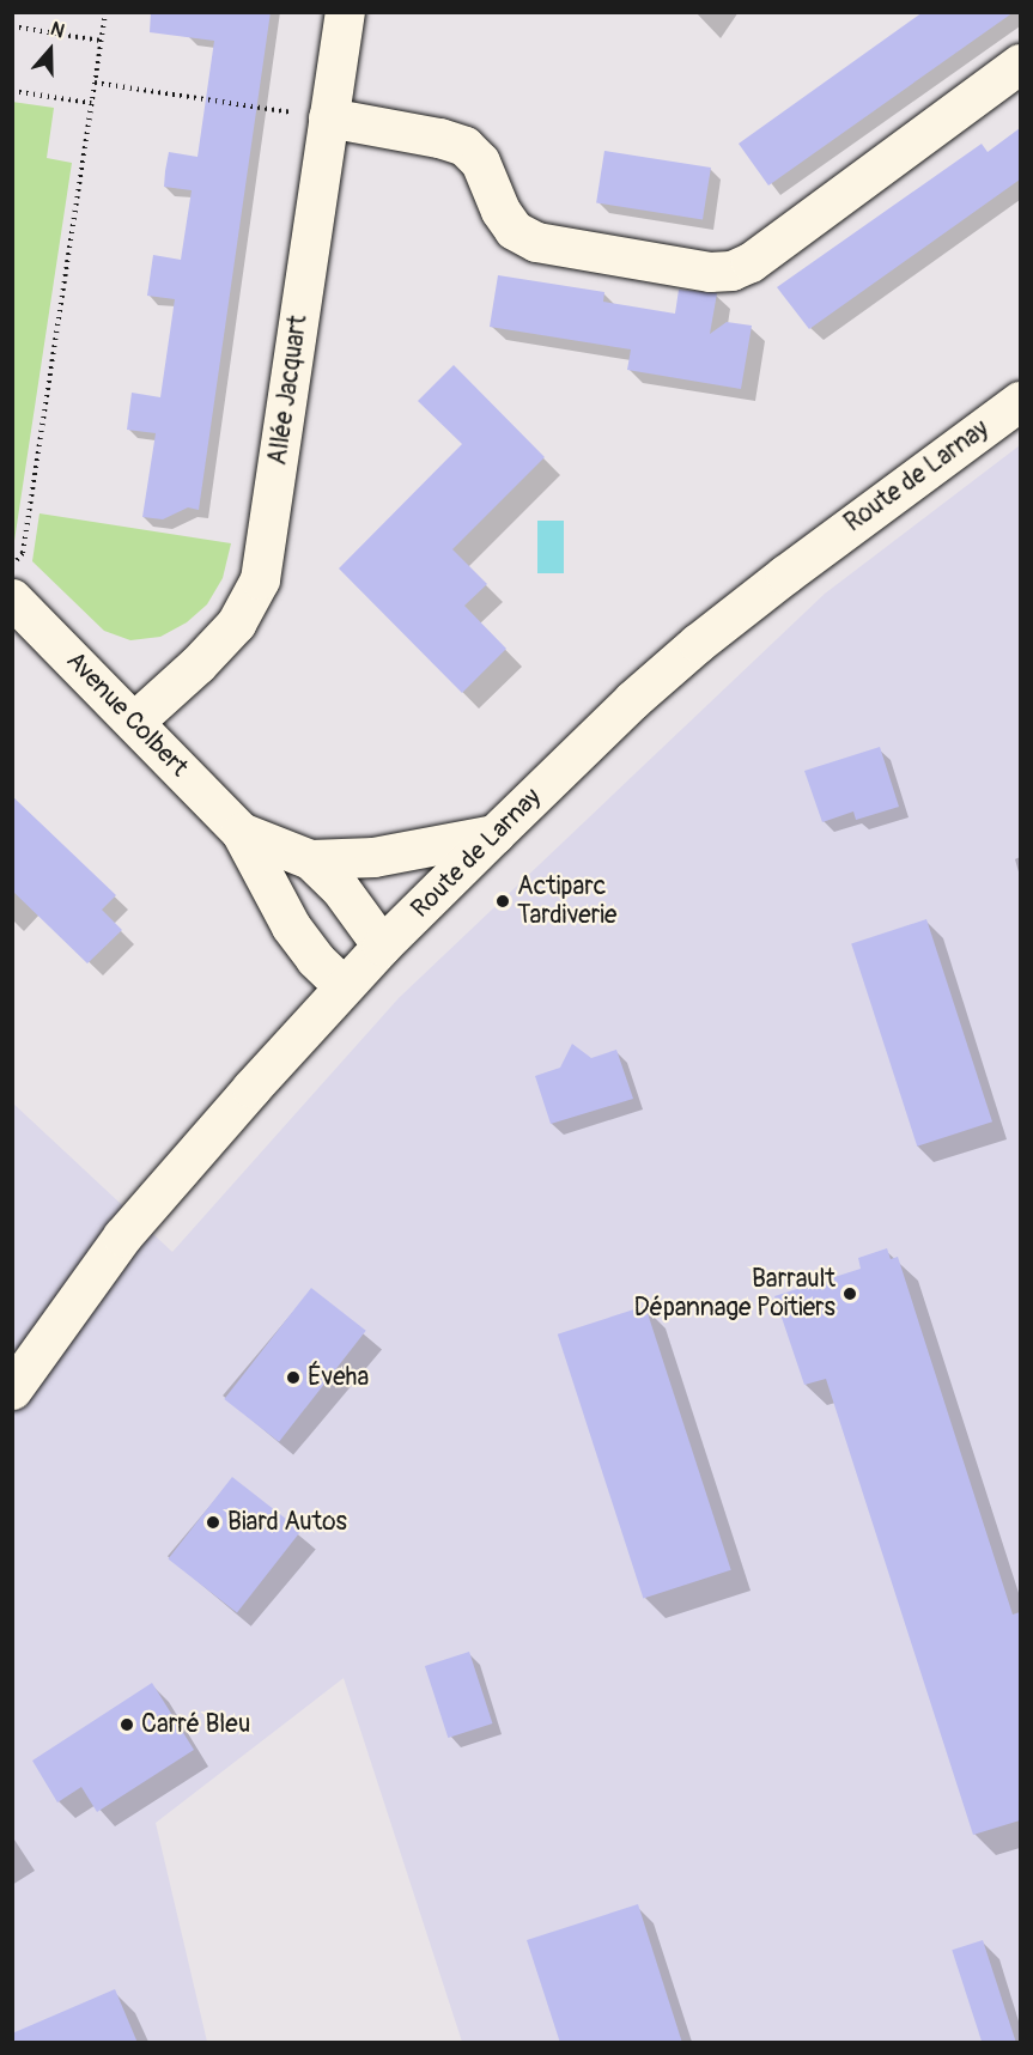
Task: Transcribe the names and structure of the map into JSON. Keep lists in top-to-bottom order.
{
  "streets": {
    "street": ["Allée Jacquart", "Route de Larnay", "Avenue Colbert"]
  },
  "crossings": [
    ["Allée Jacquart", "Avenue Colbert"],
    ["Route de Larnay", "Avenue Colbert"]
  ],
  "places": [
    "Actiparc Tardiverie",
    "Barrault Dépannage Poitiers",
    "Éveha",
    "Biard Autos",
    "Carré Bleu"
  ],
  "north": "top"
}
